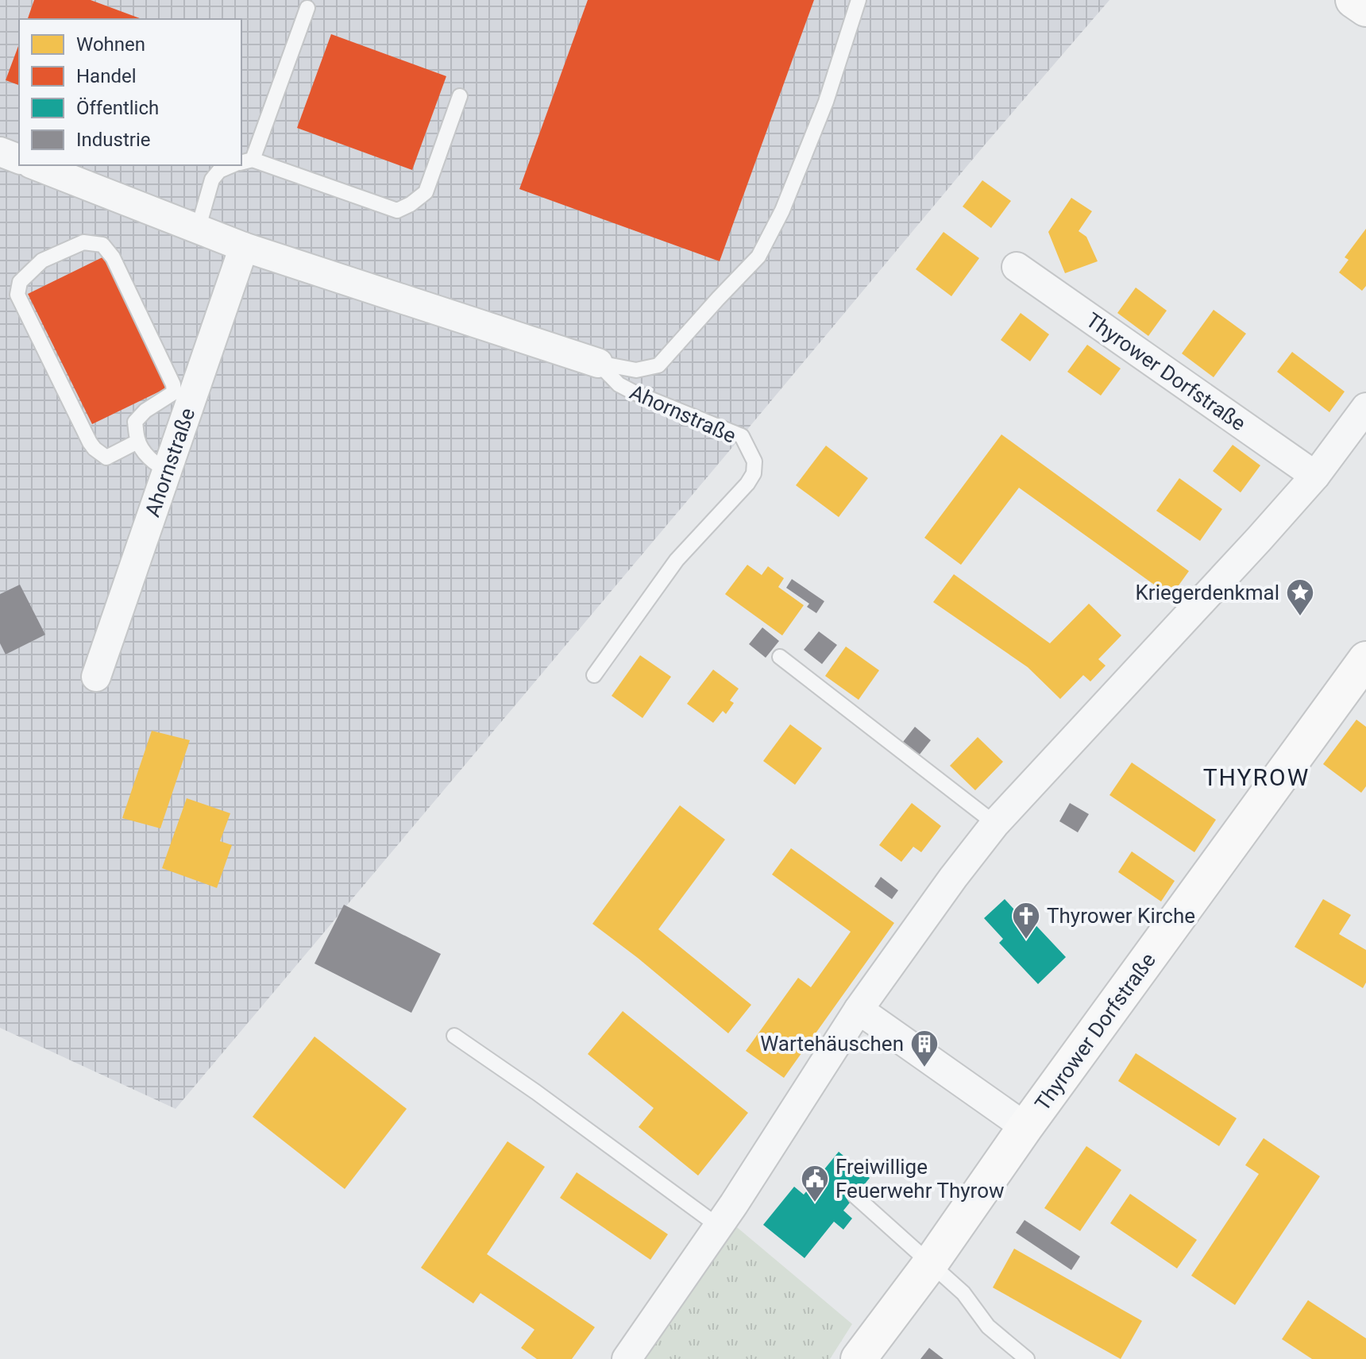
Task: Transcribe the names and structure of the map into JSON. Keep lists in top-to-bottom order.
{
  "streets": {
    "main road": ["Thyrower Dorfstraße"],
    "street": ["Ahornstraße"]
  },
  "districts": ["THYROW"],
  "places": {
    "place": ["Kriegerdenkmal"],
    "church": ["Thyrower Kirche"],
    "building": ["Wartehäuschen"],
    "public building": ["Freiwillige Feuerwehr Thyrow"]
  },
  "legend": [
    "Wohnen",
    "Handel",
    "Öffentlich",
    "Industrie"
  ]
}
